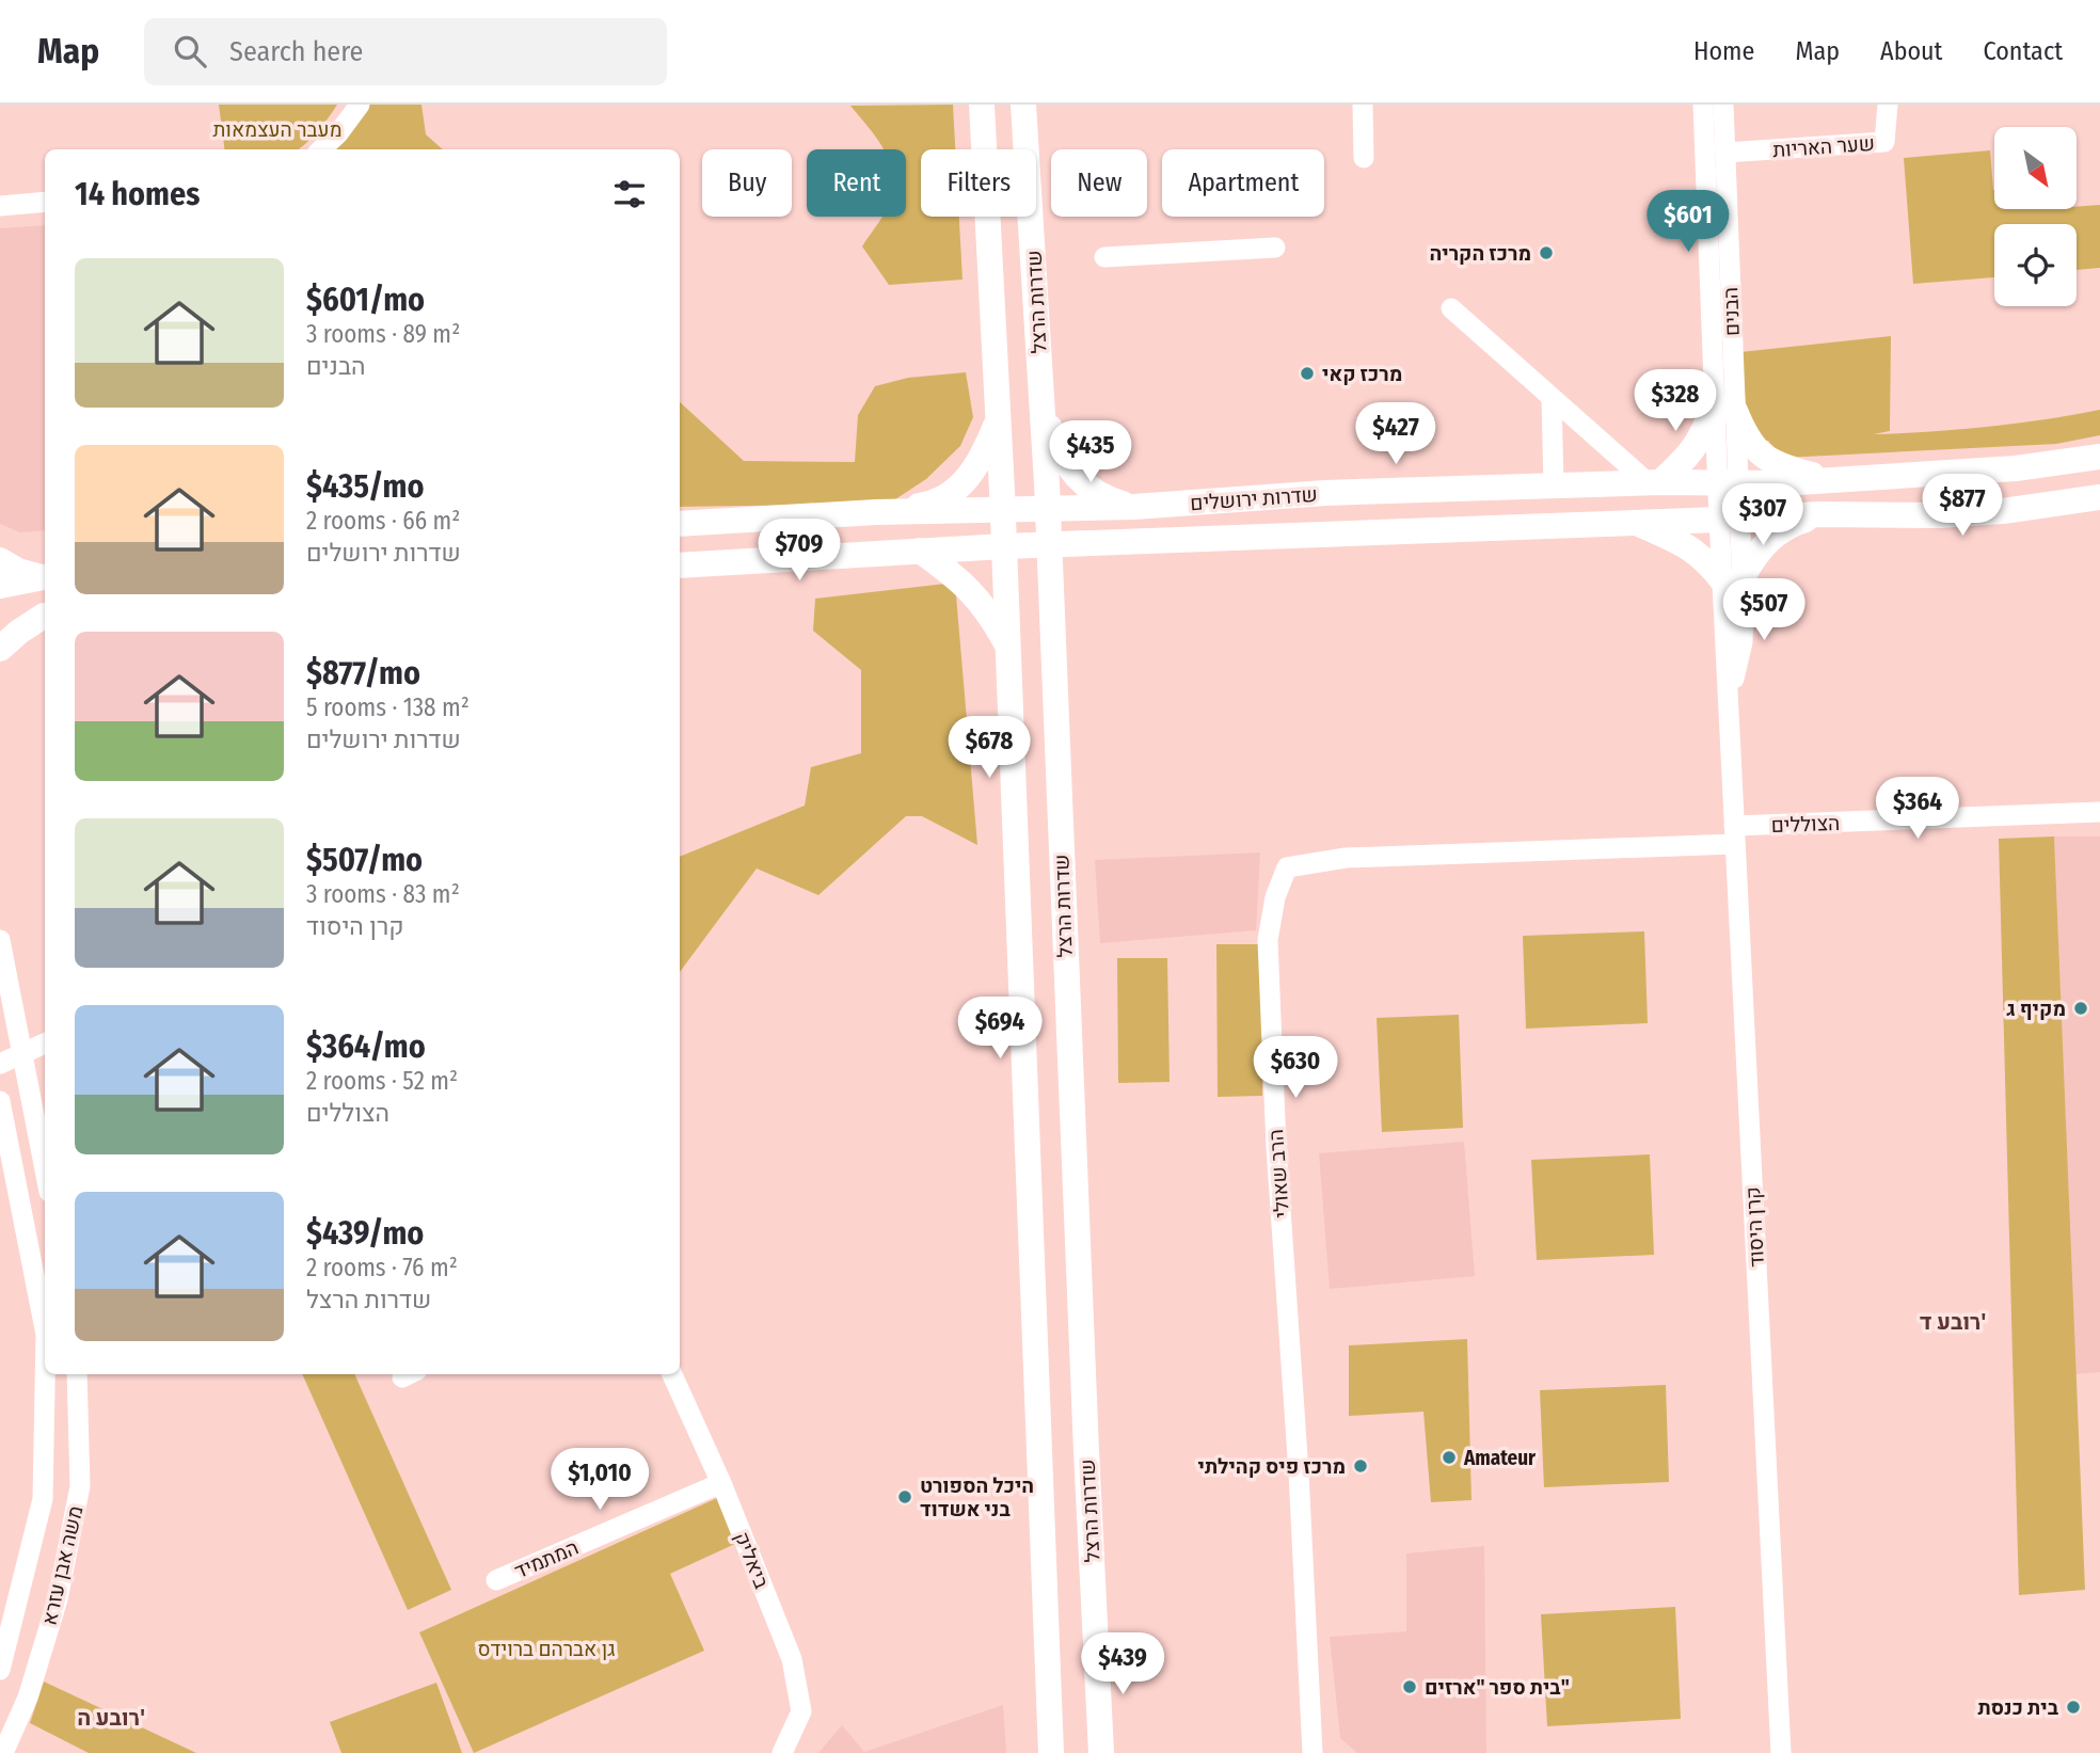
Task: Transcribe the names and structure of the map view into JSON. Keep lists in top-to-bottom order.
{
  "streets": {
    "main road": ["שדרות הרצל", "שדרות ירושלים"],
    "street": [
      "שער האריות",
      "הבנים",
      "הצוללים",
      "הרב שאולי",
      "קרן היסוד",
      "המתמיד",
      "ביאליק",
      "משה אבן עזרא"
    ]
  },
  "crossings": [
    ["שער האריות", "הבנים"],
    ["שדרות הרצל", "שדרות ירושלים"],
    ["הבנים", "שדרות ירושלים"],
    ["הבנים", "קרן היסוד"],
    ["שדרות ירושלים", "קרן היסוד"],
    ["הצוללים", "הרב שאולי"],
    ["הצוללים", "קרן היסוד"],
    ["הרב שאולי", "קרן היסוד"],
    ["המתמיד", "ביאליק"]
  ],
  "districts": ["רובע ד'", "רובע ה'"],
  "parks": ["מעבר העצמאות", "גן אברהם ברוידס"],
  "places": [
    "מרכז הקריה",
    "מרכז קאי",
    "מקיף ג",
    "Amateur",
    "מרכז פיס קהילתי",
    "היכל הספורט בני אשדוד",
    "בית ספר \"ארזים\"",
    "בית כנסת"
  ],
  "north": "bottom right",
  "page": {
    "header": "Map",
    "search": "Search here",
    "nav": [
      "Home",
      "Map",
      "About",
      "Contact"
    ],
    "chip": [
      "Buy",
      "Rent",
      "Filters",
      "New",
      "Apartment"
    ],
    "heading": "14 homes",
    "price": [
      "$601",
      "$328",
      "$427",
      "$435",
      "$877",
      "$307",
      "$709",
      "$507",
      "$678",
      "$364",
      "$694",
      "$630",
      "$1,010",
      "$439"
    ],
    "list": [
      {
        "name": "$601/mo",
        "note": "3 rooms · 89 m² · הבנים"
      },
      {
        "name": "$435/mo",
        "note": "2 rooms · 66 m² · שדרות ירושלים"
      },
      {
        "name": "$877/mo",
        "note": "5 rooms · 138 m² · שדרות ירושלים"
      },
      {
        "name": "$507/mo",
        "note": "3 rooms · 83 m² · קרן היסוד"
      },
      {
        "name": "$364/mo",
        "note": "2 rooms · 52 m² · הצוללים"
      },
      {
        "name": "$439/mo",
        "note": "2 rooms · 76 m² · שדרות הרצל"
      }
    ]
  }
}
